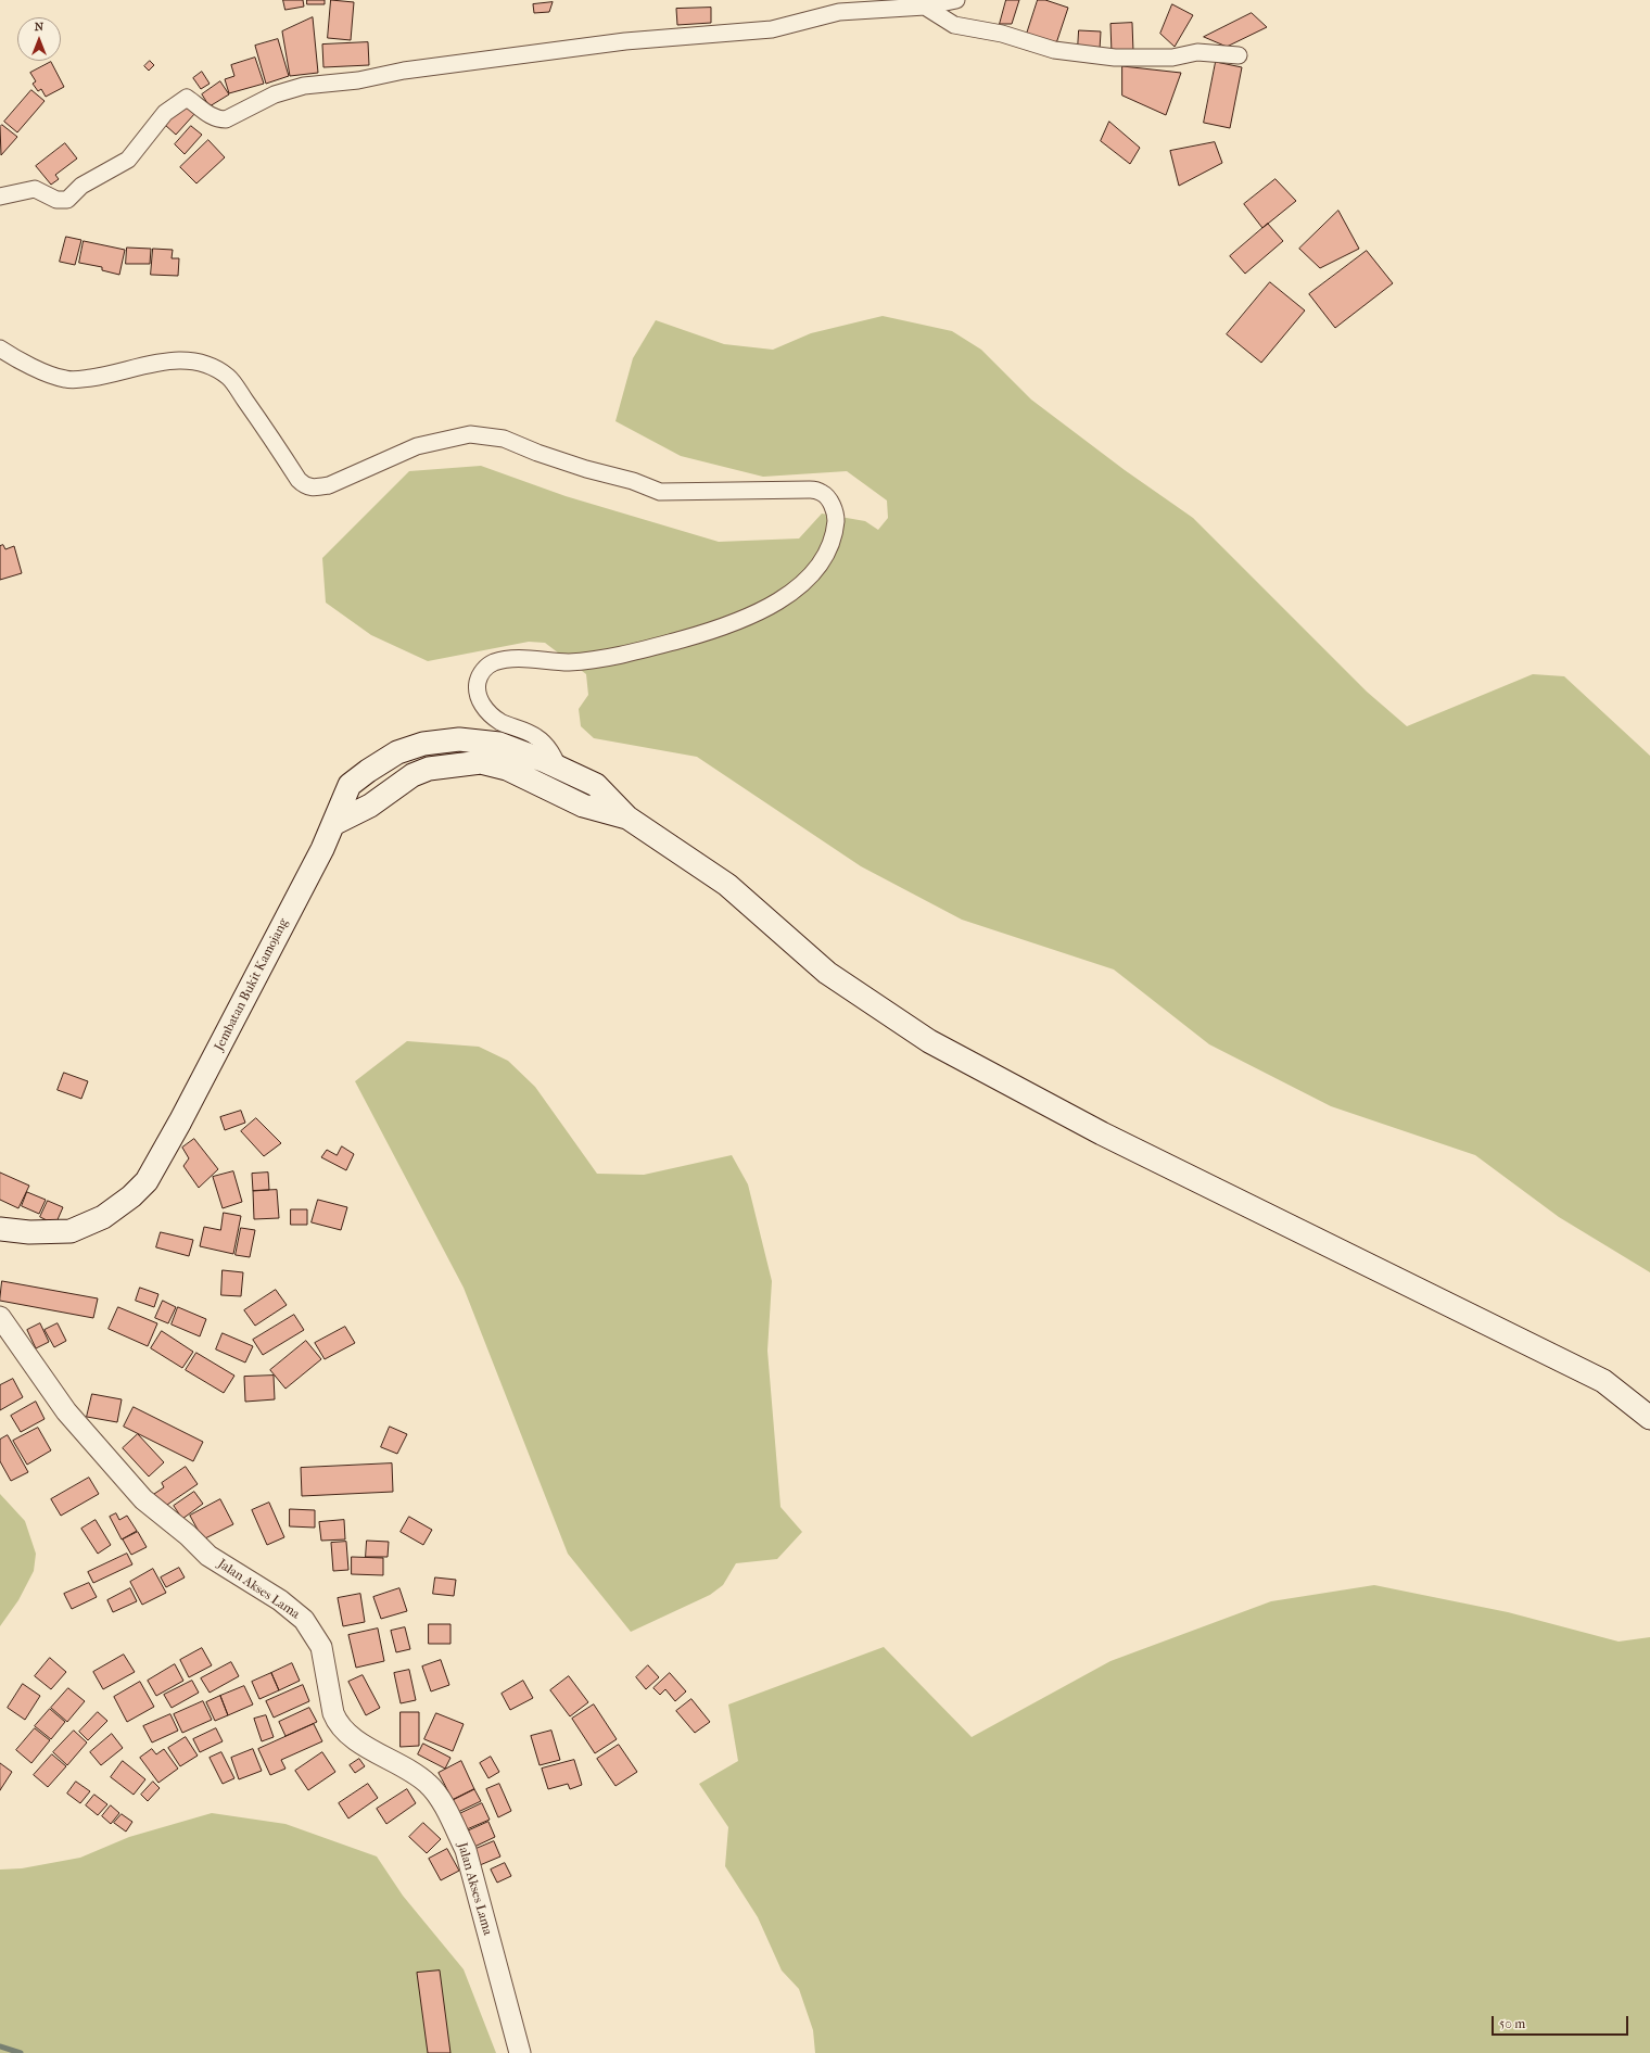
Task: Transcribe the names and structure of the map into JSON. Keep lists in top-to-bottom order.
{
  "streets": {
    "main road": ["Jembatan Bukit Kamojang"],
    "street": ["Jalan Akses Lama"]
  },
  "scale_bar": "50 m",
  "north": "top"
}
